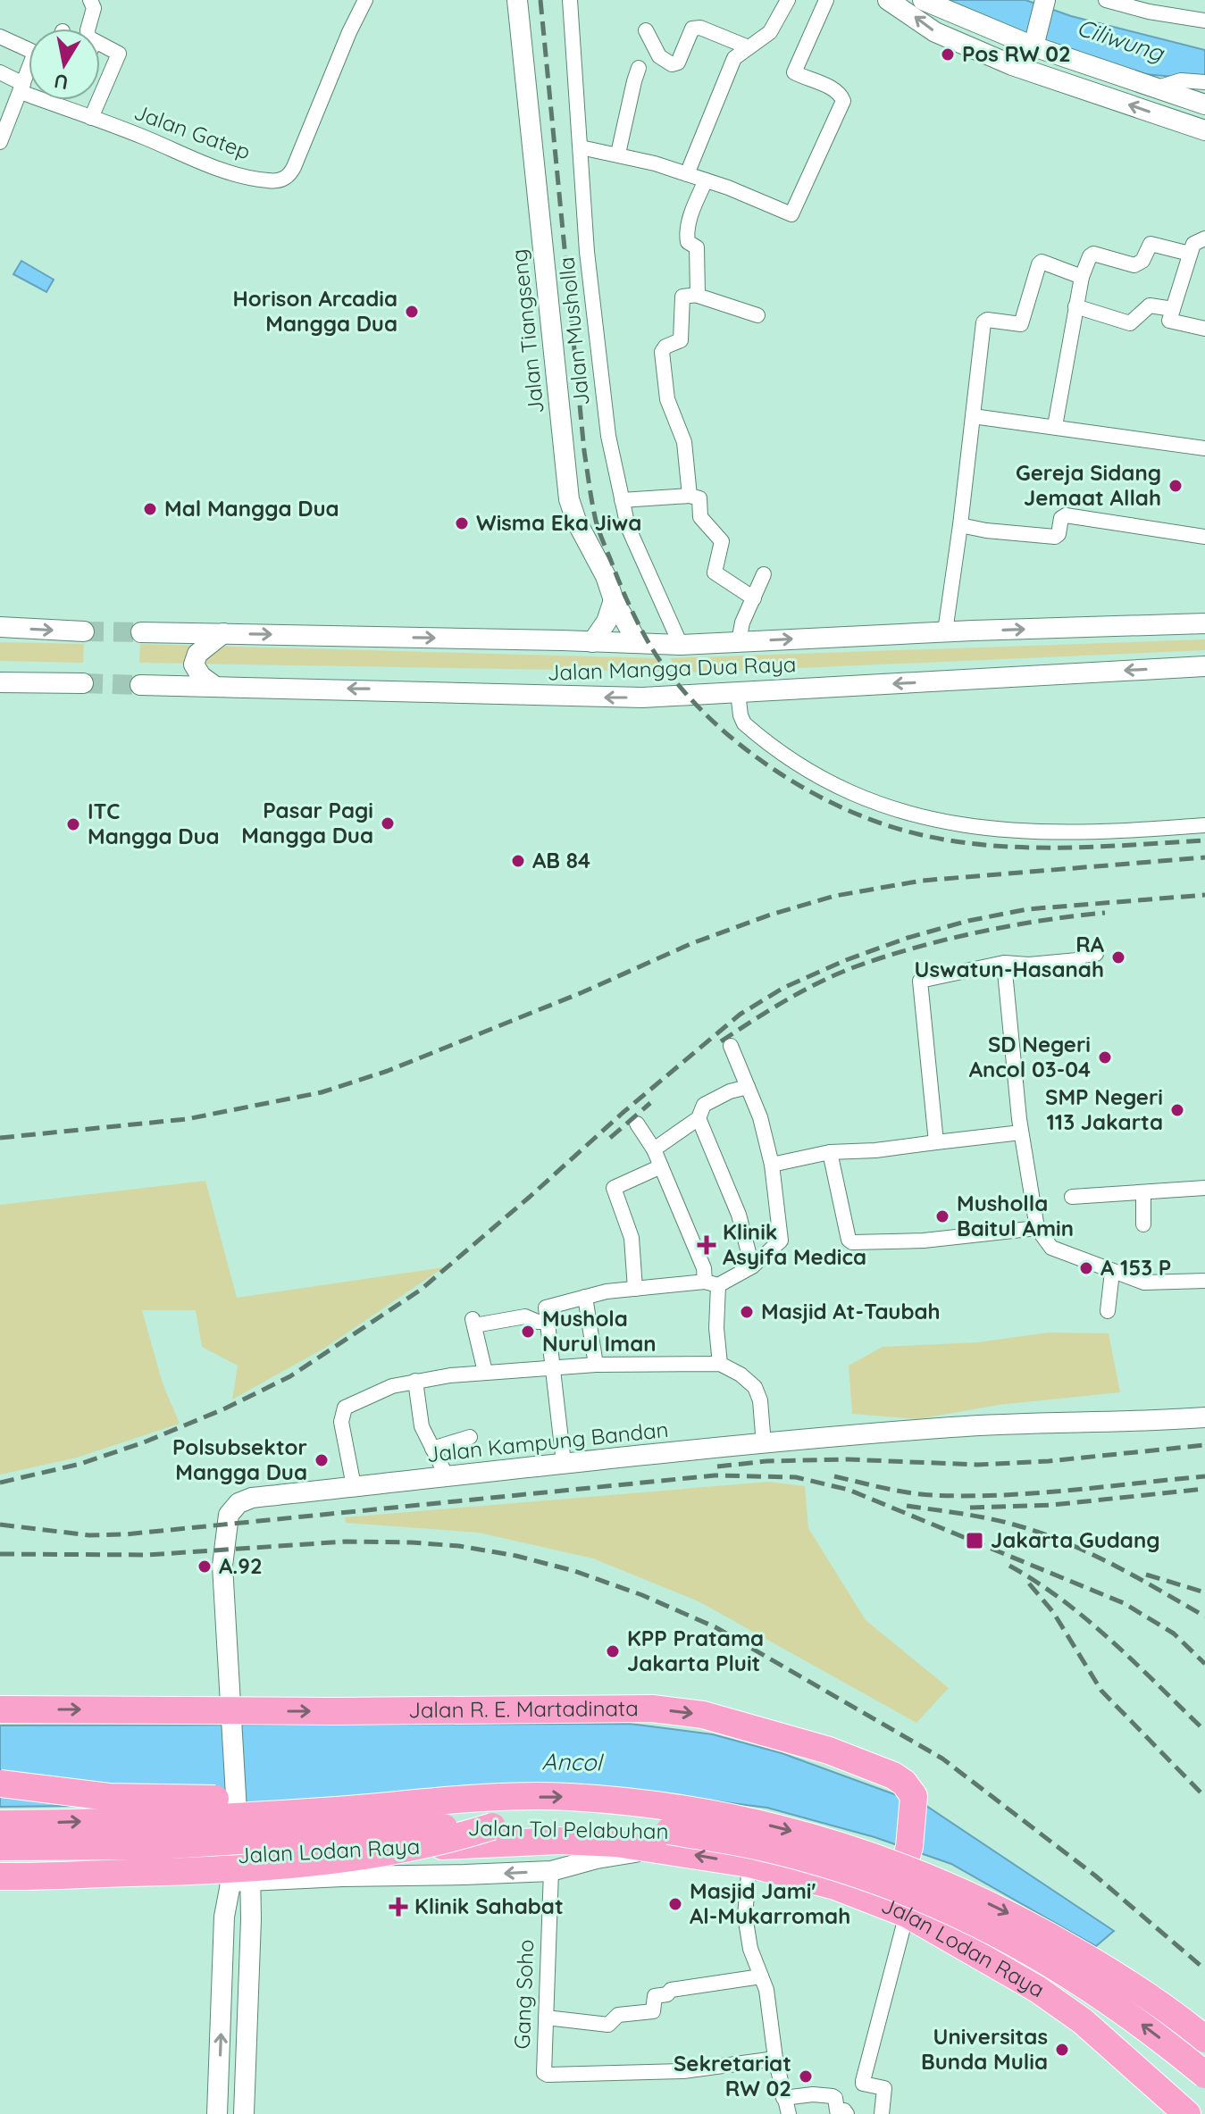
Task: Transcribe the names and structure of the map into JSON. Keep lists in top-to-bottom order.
{
  "streets": {
    "highway": ["Jalan R. E. Martadinata", "Jalan Tol Pelabuhan", "Jalan Lodan Raya"],
    "main road": ["Jalan Tiangseng", "Jalan Mangga Dua Raya", "Jalan Kampung Bandan"],
    "street": ["Jalan Gatep", "Jalan Musholla", "Gang Soho"]
  },
  "crossings": [
    ["Jalan Tiangseng", "Jalan Mangga Dua Raya"],
    ["Jalan Musholla", "Jalan Mangga Dua Raya"],
    ["Jalan Kampung Bandan", "Jalan R. E. Martadinata"],
    ["Jalan Kampung Bandan", "Jalan Lodan Raya"],
    ["Jalan R. E. Martadinata", "Jalan Lodan Raya"],
    ["Jalan Lodan Raya", "Gang Soho"]
  ],
  "water": ["Ciliwung", "Ancol"],
  "places": {
    "other": [
      "Pos RW 02",
      "Horison Arcadia Mangga Dua",
      "Gereja Sidang Jemaat Allah",
      "Mal Mangga Dua",
      "Wisma Eka Jiwa",
      "Pasar Pagi Mangga Dua",
      "ITC Mangga Dua",
      "AB 84",
      "RA Uswatun-Hasanah",
      "SD Negeri Ancol 03-04",
      "SMP Negeri 113 Jakarta",
      "Musholla Baitul Amin",
      "A 153 P",
      "Masjid At-Taubah",
      "Mushola Nurul Iman",
      "Polsubsektor Mangga Dua",
      "A.92",
      "KPP Pratama Jakarta Pluit",
      "Masjid Jami' Al-Mukarromah",
      "Universitas Bunda Mulia",
      "Sekretariat RW 02"
    ],
    "health": ["Klinik Asyifa Medica", "Klinik Sahabat"],
    "transit": ["Jakarta Gudang"]
  },
  "north": "bottom"
}
